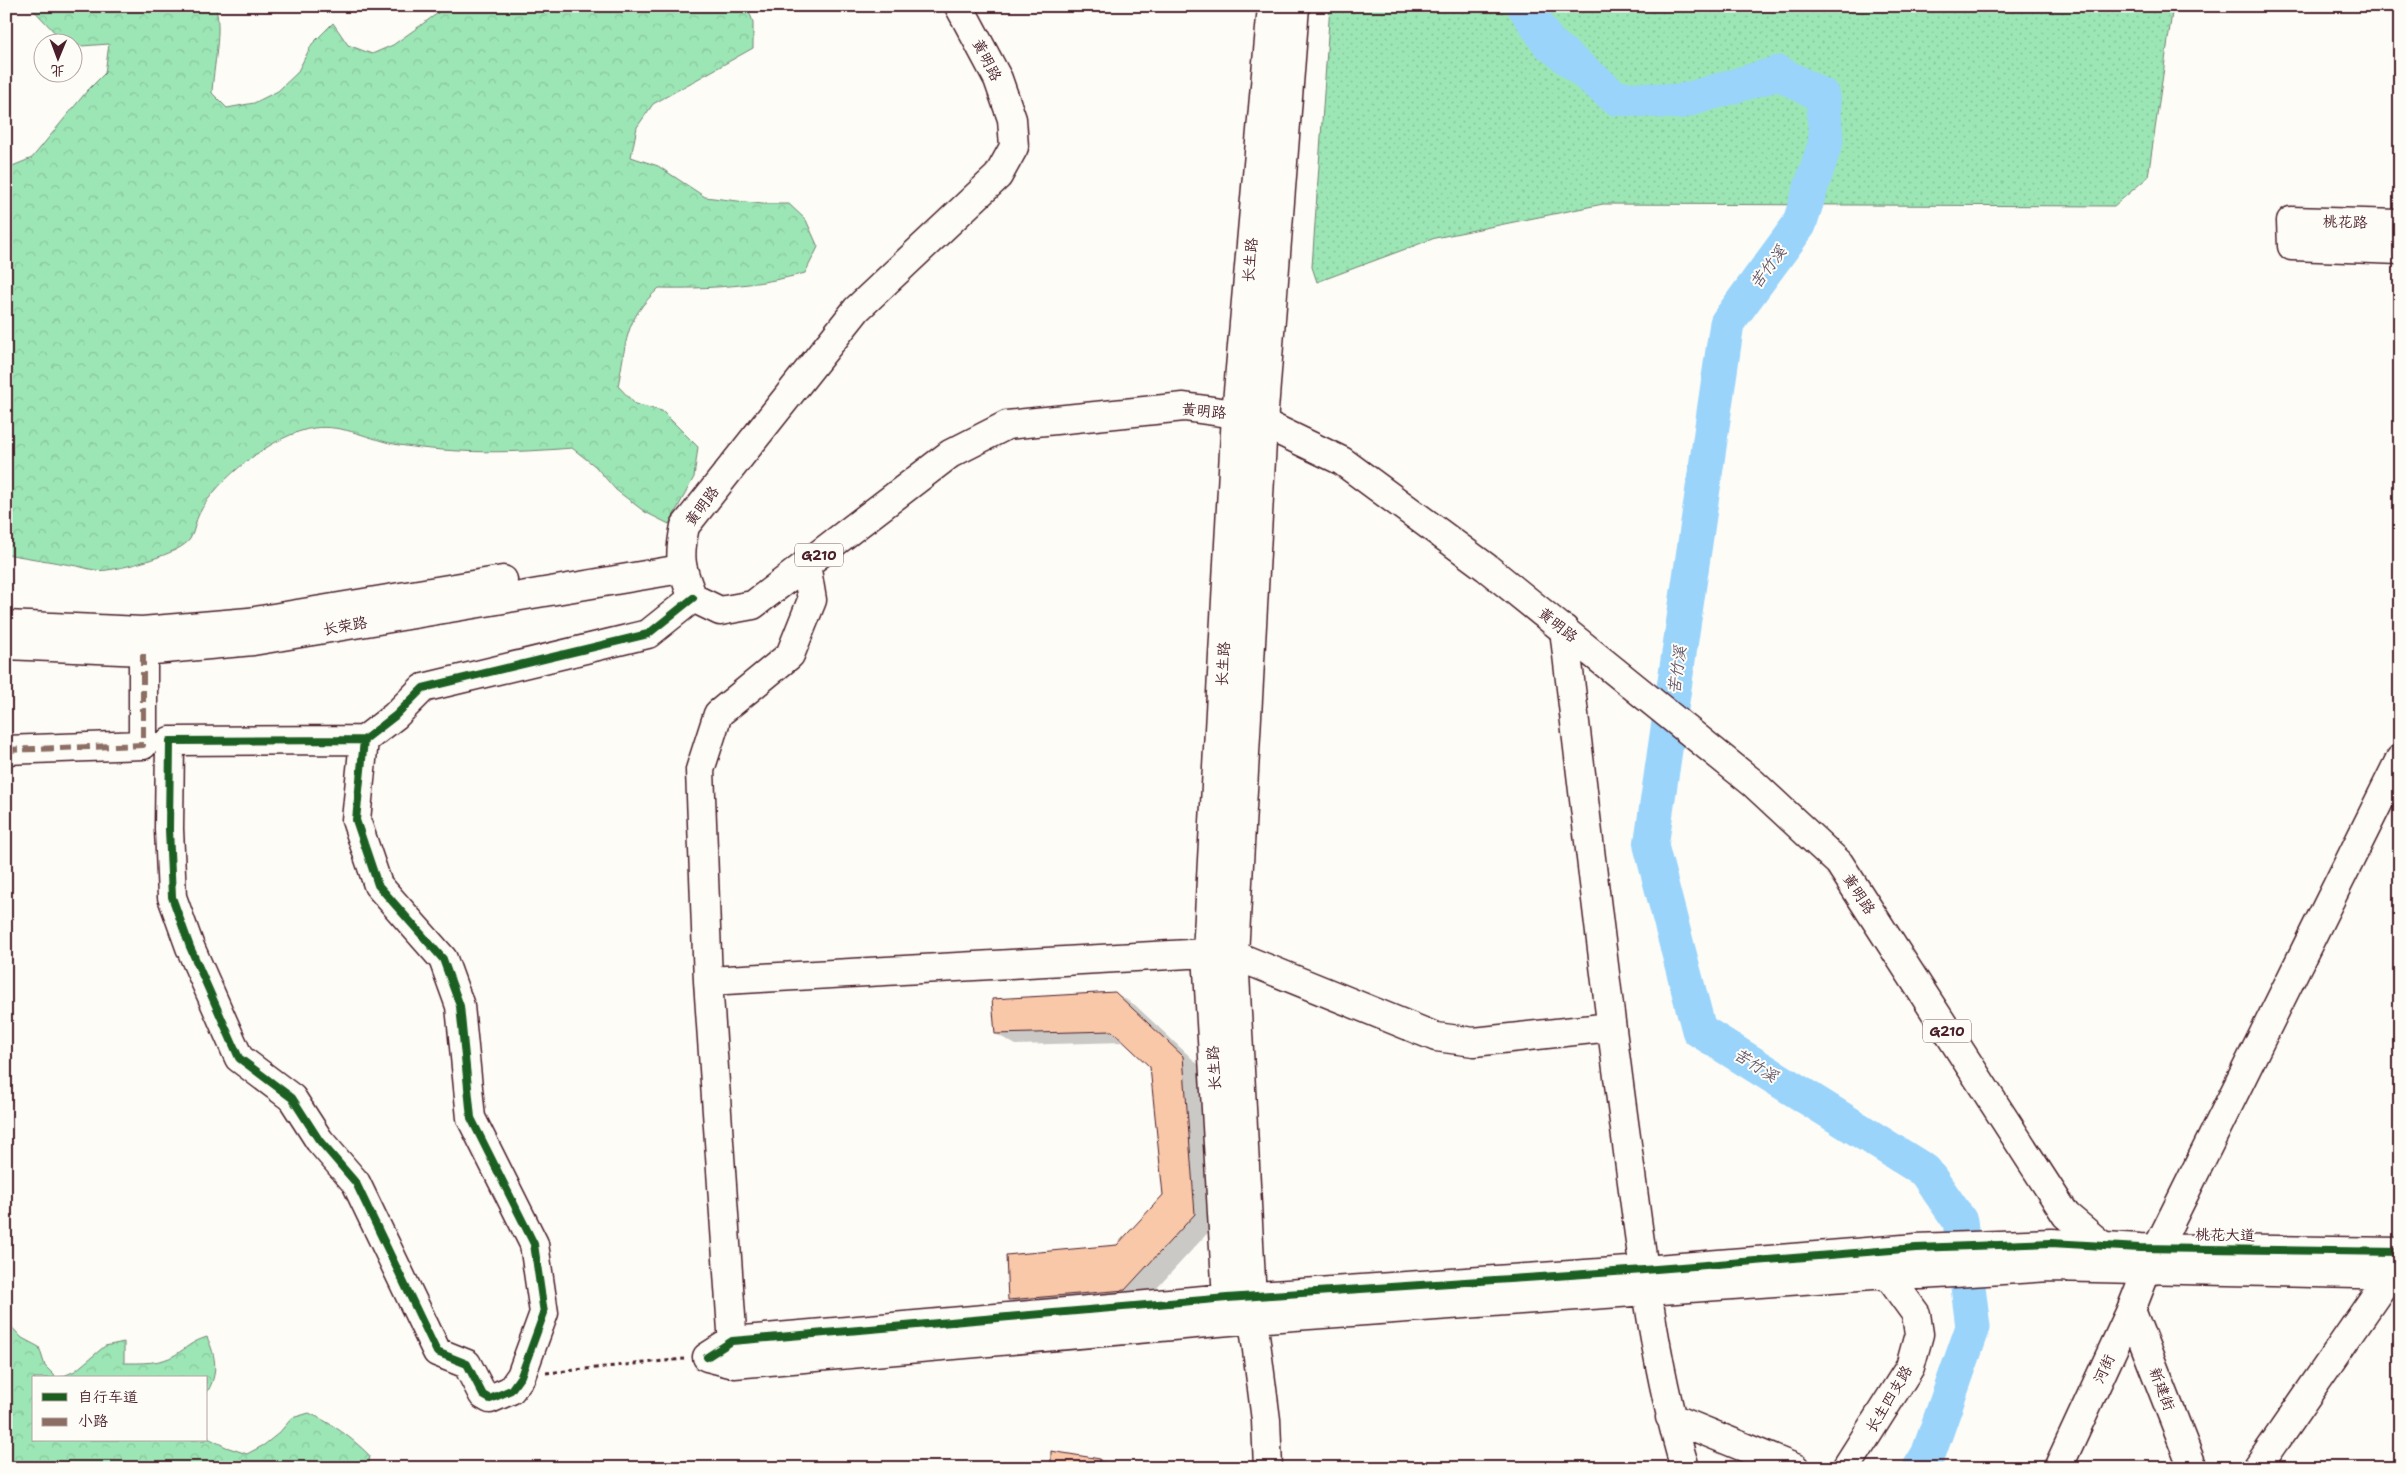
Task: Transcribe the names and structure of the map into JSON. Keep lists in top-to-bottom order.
{
  "streets": {
    "main road": [
      "黄明路",
      "桃花路",
      "长生路",
      "G210",
      "长荣路",
      "河街",
      "新建街",
      "长生四支路"
    ],
    "cycle path": ["桃花大道"]
  },
  "crossings": [
    ["黄明路", "长生路"],
    ["黄明路", "长荣路"],
    ["黄明路", "河街"],
    ["河街", "新建街"]
  ],
  "water": ["苦竹溪"],
  "legend": ["自行车道", "小路"],
  "north": "bottom"
}
